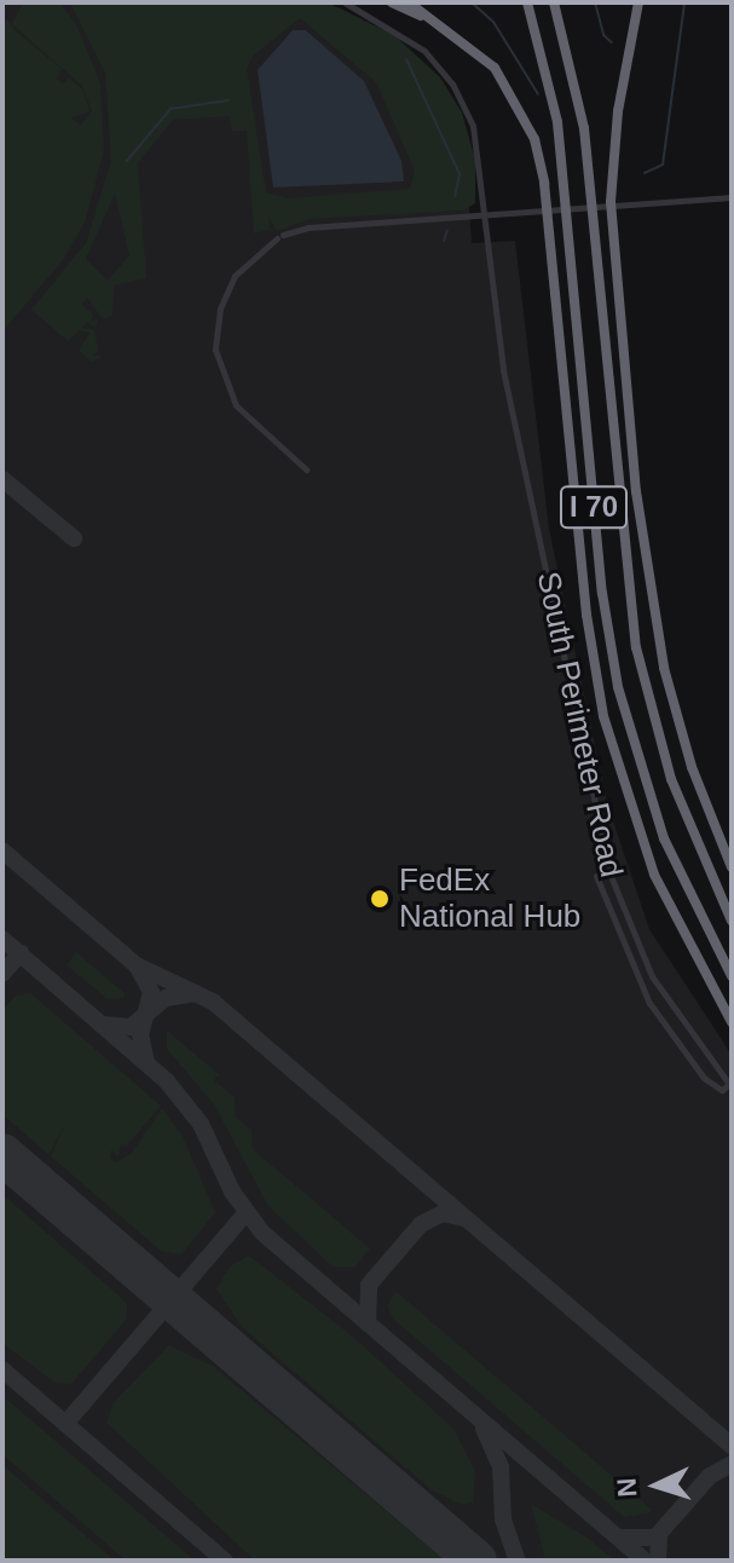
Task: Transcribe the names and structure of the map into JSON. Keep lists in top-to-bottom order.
{
  "streets": {
    "highway": ["I 70"],
    "street": ["South Perimeter Road"]
  },
  "places": ["FedEx National Hub"],
  "north": "left"
}
